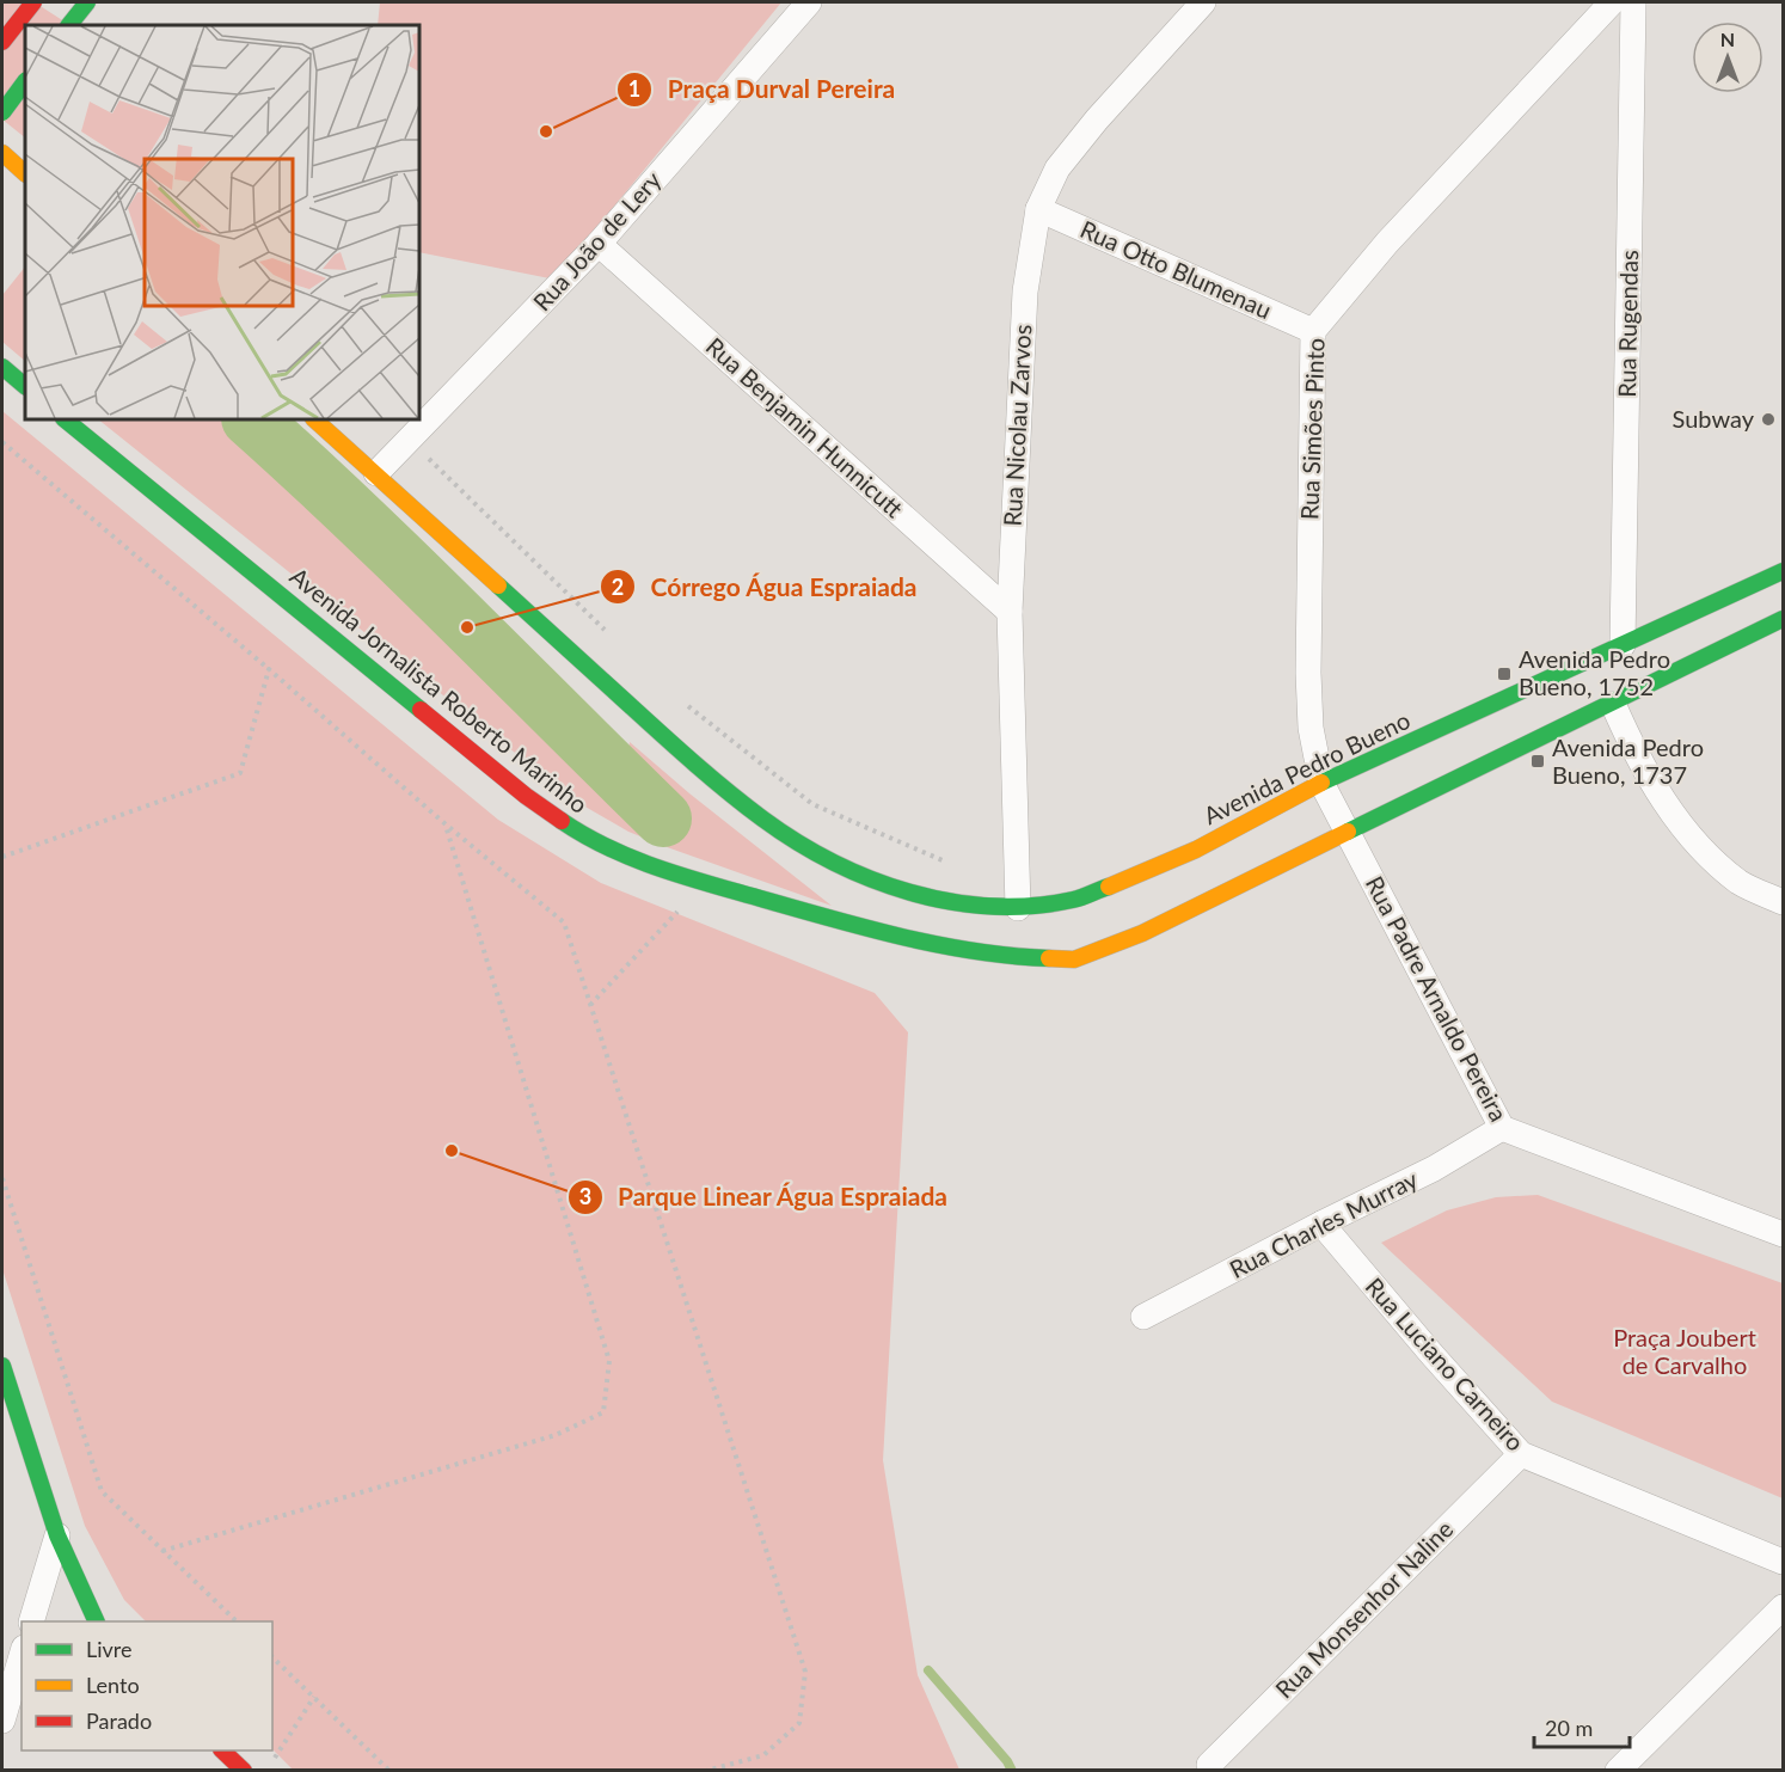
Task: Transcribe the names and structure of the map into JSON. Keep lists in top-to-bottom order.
{
  "streets": {
    "main road": ["Avenida Jornalista Roberto Marinho", "Avenida Pedro Bueno"],
    "street": [
      "Rua João de Lery",
      "Rua Otto Blumenau",
      "Rua Rugendas",
      "Rua Nicolau Zarvos",
      "Rua Benjamin Hunnicutt",
      "Rua Simões Pinto",
      "Rua Padre Arnaldo Pereira",
      "Rua Charles Murray",
      "Rua Luciano Carneiro",
      "Rua Monsenhor Naline"
    ]
  },
  "crossings": [
    ["Rua João de Lery", "Rua Benjamin Hunnicutt"],
    ["Rua João de Lery", "Avenida Pedro Bueno"],
    ["Rua Otto Blumenau", "Rua Nicolau Zarvos"],
    ["Rua Otto Blumenau", "Rua Simões Pinto"],
    ["Rua Rugendas", "Avenida Pedro Bueno"],
    ["Rua Nicolau Zarvos", "Rua Benjamin Hunnicutt"],
    ["Rua Nicolau Zarvos", "Avenida Pedro Bueno"],
    ["Rua Simões Pinto", "Avenida Jornalista Roberto Marinho"],
    ["Rua Simões Pinto", "Avenida Pedro Bueno"],
    ["Rua Simões Pinto", "Rua Padre Arnaldo Pereira"],
    ["Avenida Jornalista Roberto Marinho", "Rua Padre Arnaldo Pereira"],
    ["Rua Padre Arnaldo Pereira", "Rua Charles Murray"],
    ["Rua Charles Murray", "Rua Luciano Carneiro"],
    ["Rua Luciano Carneiro", "Rua Monsenhor Naline"]
  ],
  "parks": ["Praça Joubert de Carvalho"],
  "places": {
    "other": [
      "Praça Durval Pereira",
      "Subway",
      "Córrego Água Espraiada",
      "Parque Linear Água Espraiada"
    ],
    "transit": ["Avenida Pedro Bueno, 1752", "Avenida Pedro Bueno, 1737"]
  },
  "legend": ["Livre", "Lento", "Parado"],
  "scale_bar": "20 m",
  "north": "top"
}
